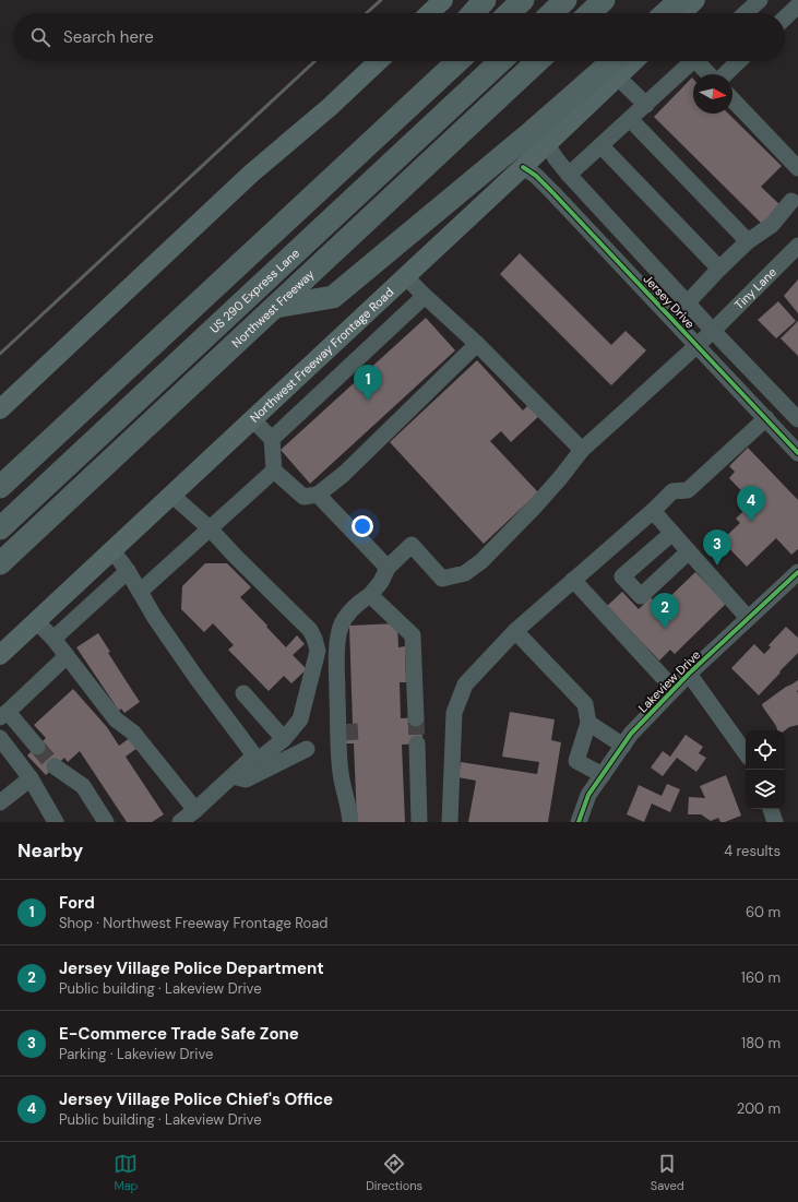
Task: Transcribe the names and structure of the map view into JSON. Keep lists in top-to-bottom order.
{
  "streets": {
    "highway": ["US 290 Express Lane", "Northwest Freeway"],
    "main road": ["Northwest Freeway Frontage Road"],
    "street": ["Tiny Lane", "Jersey Drive", "Lakeview Drive"]
  },
  "crossings": [
    ["Tiny Lane", "Jersey Drive"],
    ["Jersey Drive", "Northwest Freeway Frontage Road"]
  ],
  "north": "right",
  "page": {
    "search": "Search here",
    "pins": [
      "1",
      "4",
      "3",
      "2"
    ],
    "heading": ["Nearby", "4 results"],
    "list": [
      {
        "mark": "1",
        "name": "Ford",
        "note": "Shop · Northwest Freeway Frontage Road",
        "value": "60 m"
      },
      {
        "mark": "2",
        "name": "Jersey Village Police Department",
        "note": "Public building · Lakeview Drive",
        "value": "160 m"
      },
      {
        "mark": "3",
        "name": "E-Commerce Trade Safe Zone",
        "note": "Parking · Lakeview Drive",
        "value": "180 m"
      },
      {
        "mark": "4",
        "name": "Jersey Village Police Chief's Office",
        "note": "Public building · Lakeview Drive",
        "value": "200 m"
      }
    ],
    "nav": ["Map", "Directions", "Saved"]
  }
}
